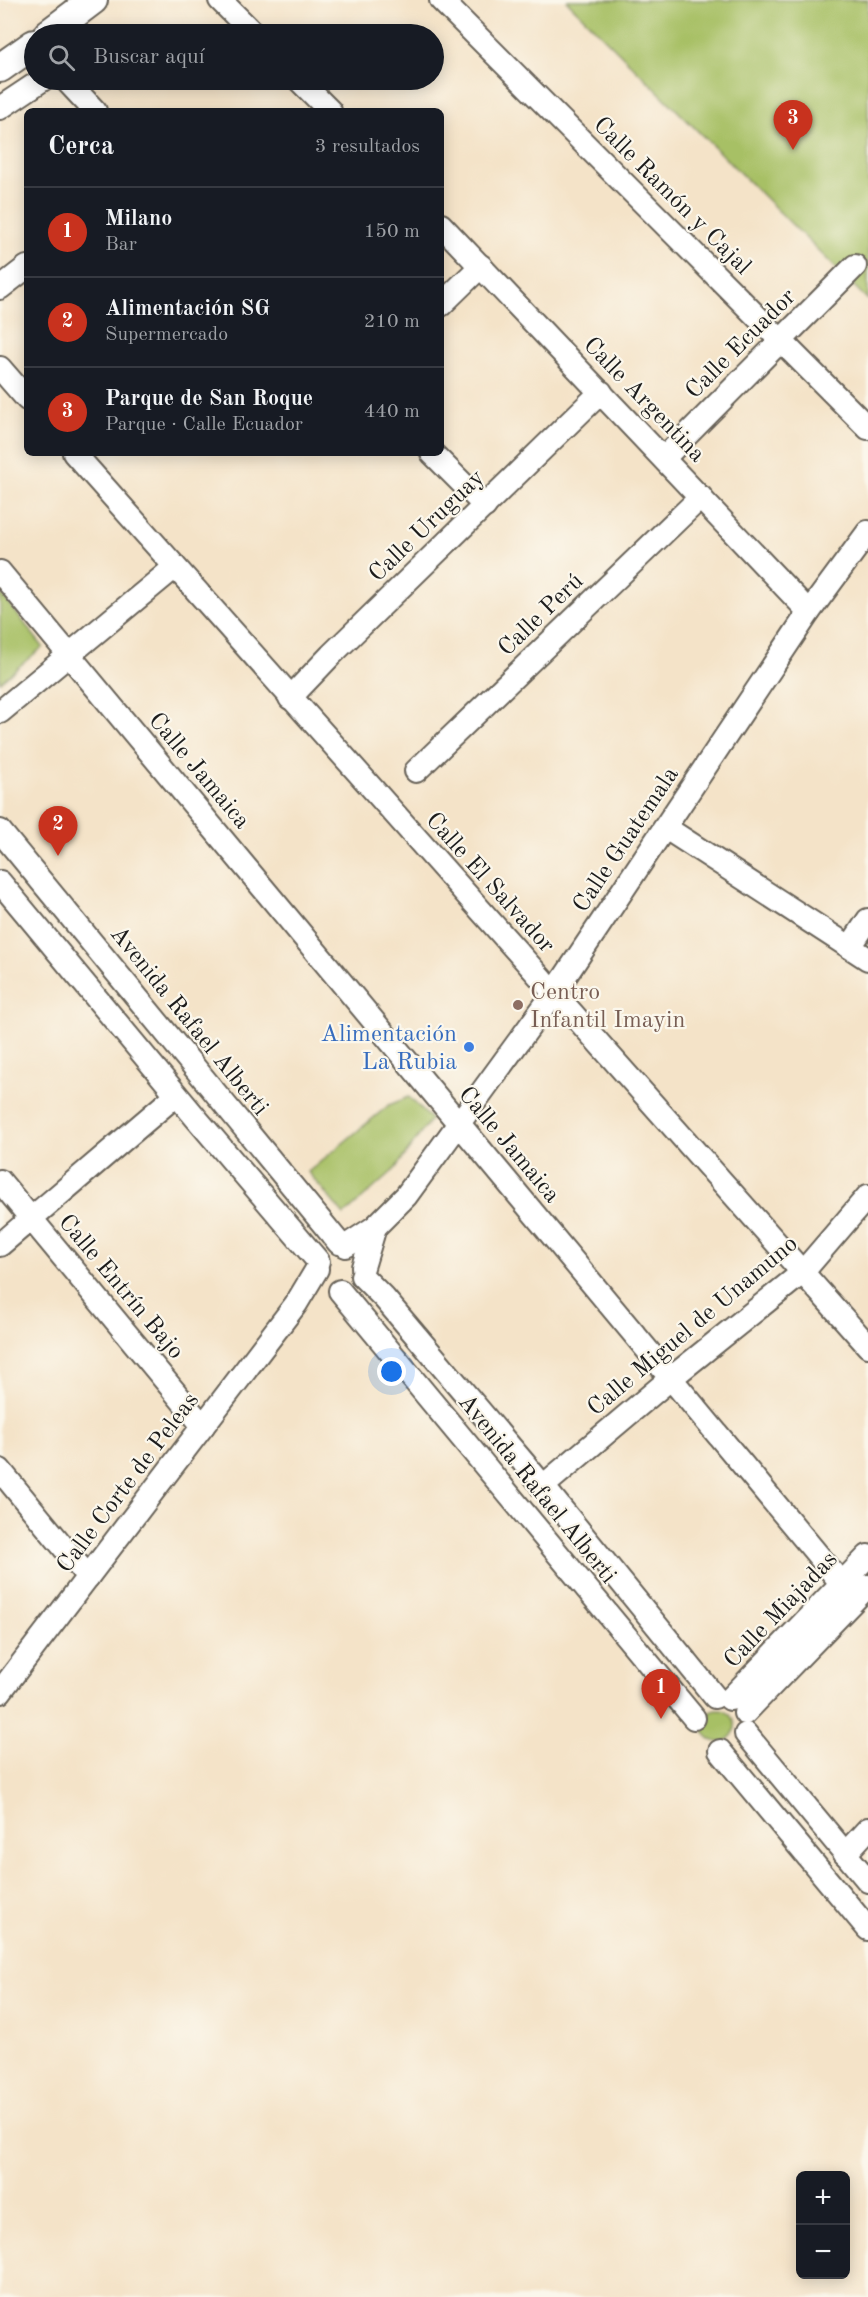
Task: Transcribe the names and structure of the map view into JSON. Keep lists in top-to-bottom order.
{
  "streets": {
    "street": [
      "Calle Ramón y Cajal",
      "Calle Ecuador",
      "Calle Argentina",
      "Calle Uruguay",
      "Calle Perú",
      "Calle Jamaica",
      "Calle Guatemala",
      "Calle El Salvador",
      "Avenida Rafael Alberti",
      "Calle Entrín Bajo",
      "Calle Miguel de Unamuno",
      "Calle Corte de Peleas",
      "Calle Miajadas"
    ]
  },
  "crossings": [
    ["Calle Ramón y Cajal", "Calle Ecuador"],
    ["Calle Ecuador", "Calle Argentina"],
    ["Calle Argentina", "Calle Uruguay"],
    ["Calle Argentina", "Calle Perú"],
    ["Calle Argentina", "Calle Guatemala"],
    ["Calle Uruguay", "Calle El Salvador"],
    ["Calle Jamaica", "Calle Guatemala"],
    ["Calle Jamaica", "Calle Miguel de Unamuno"],
    ["Calle Jamaica", "Calle Miajadas"],
    ["Calle Guatemala", "Calle El Salvador"],
    ["Calle Guatemala", "Avenida Rafael Alberti"],
    ["Calle Guatemala", "Calle Corte de Peleas"],
    ["Calle El Salvador", "Calle Miguel de Unamuno"],
    ["Avenida Rafael Alberti", "Calle Miguel de Unamuno"],
    ["Avenida Rafael Alberti", "Calle Corte de Peleas"],
    ["Avenida Rafael Alberti", "Calle Miajadas"],
    ["Calle Entrín Bajo", "Calle Corte de Peleas"]
  ],
  "places": ["Centro Infantil Imayin", "Alimentación La Rubia"],
  "page": {
    "search": "Buscar aquí",
    "pins": ["3", "2", "1"],
    "heading": ["Cerca", "3 resultados"],
    "list": [
      {
        "mark": "1",
        "name": "Milano",
        "note": "Bar",
        "value": "150 m"
      },
      {
        "mark": "2",
        "name": "Alimentación SG",
        "note": "Supermercado",
        "value": "210 m"
      },
      {
        "mark": "3",
        "name": "Parque de San Roque",
        "note": "Parque · Calle Ecuador",
        "value": "440 m"
      }
    ],
    "map_buttons": ["+", "−"]
  }
}
